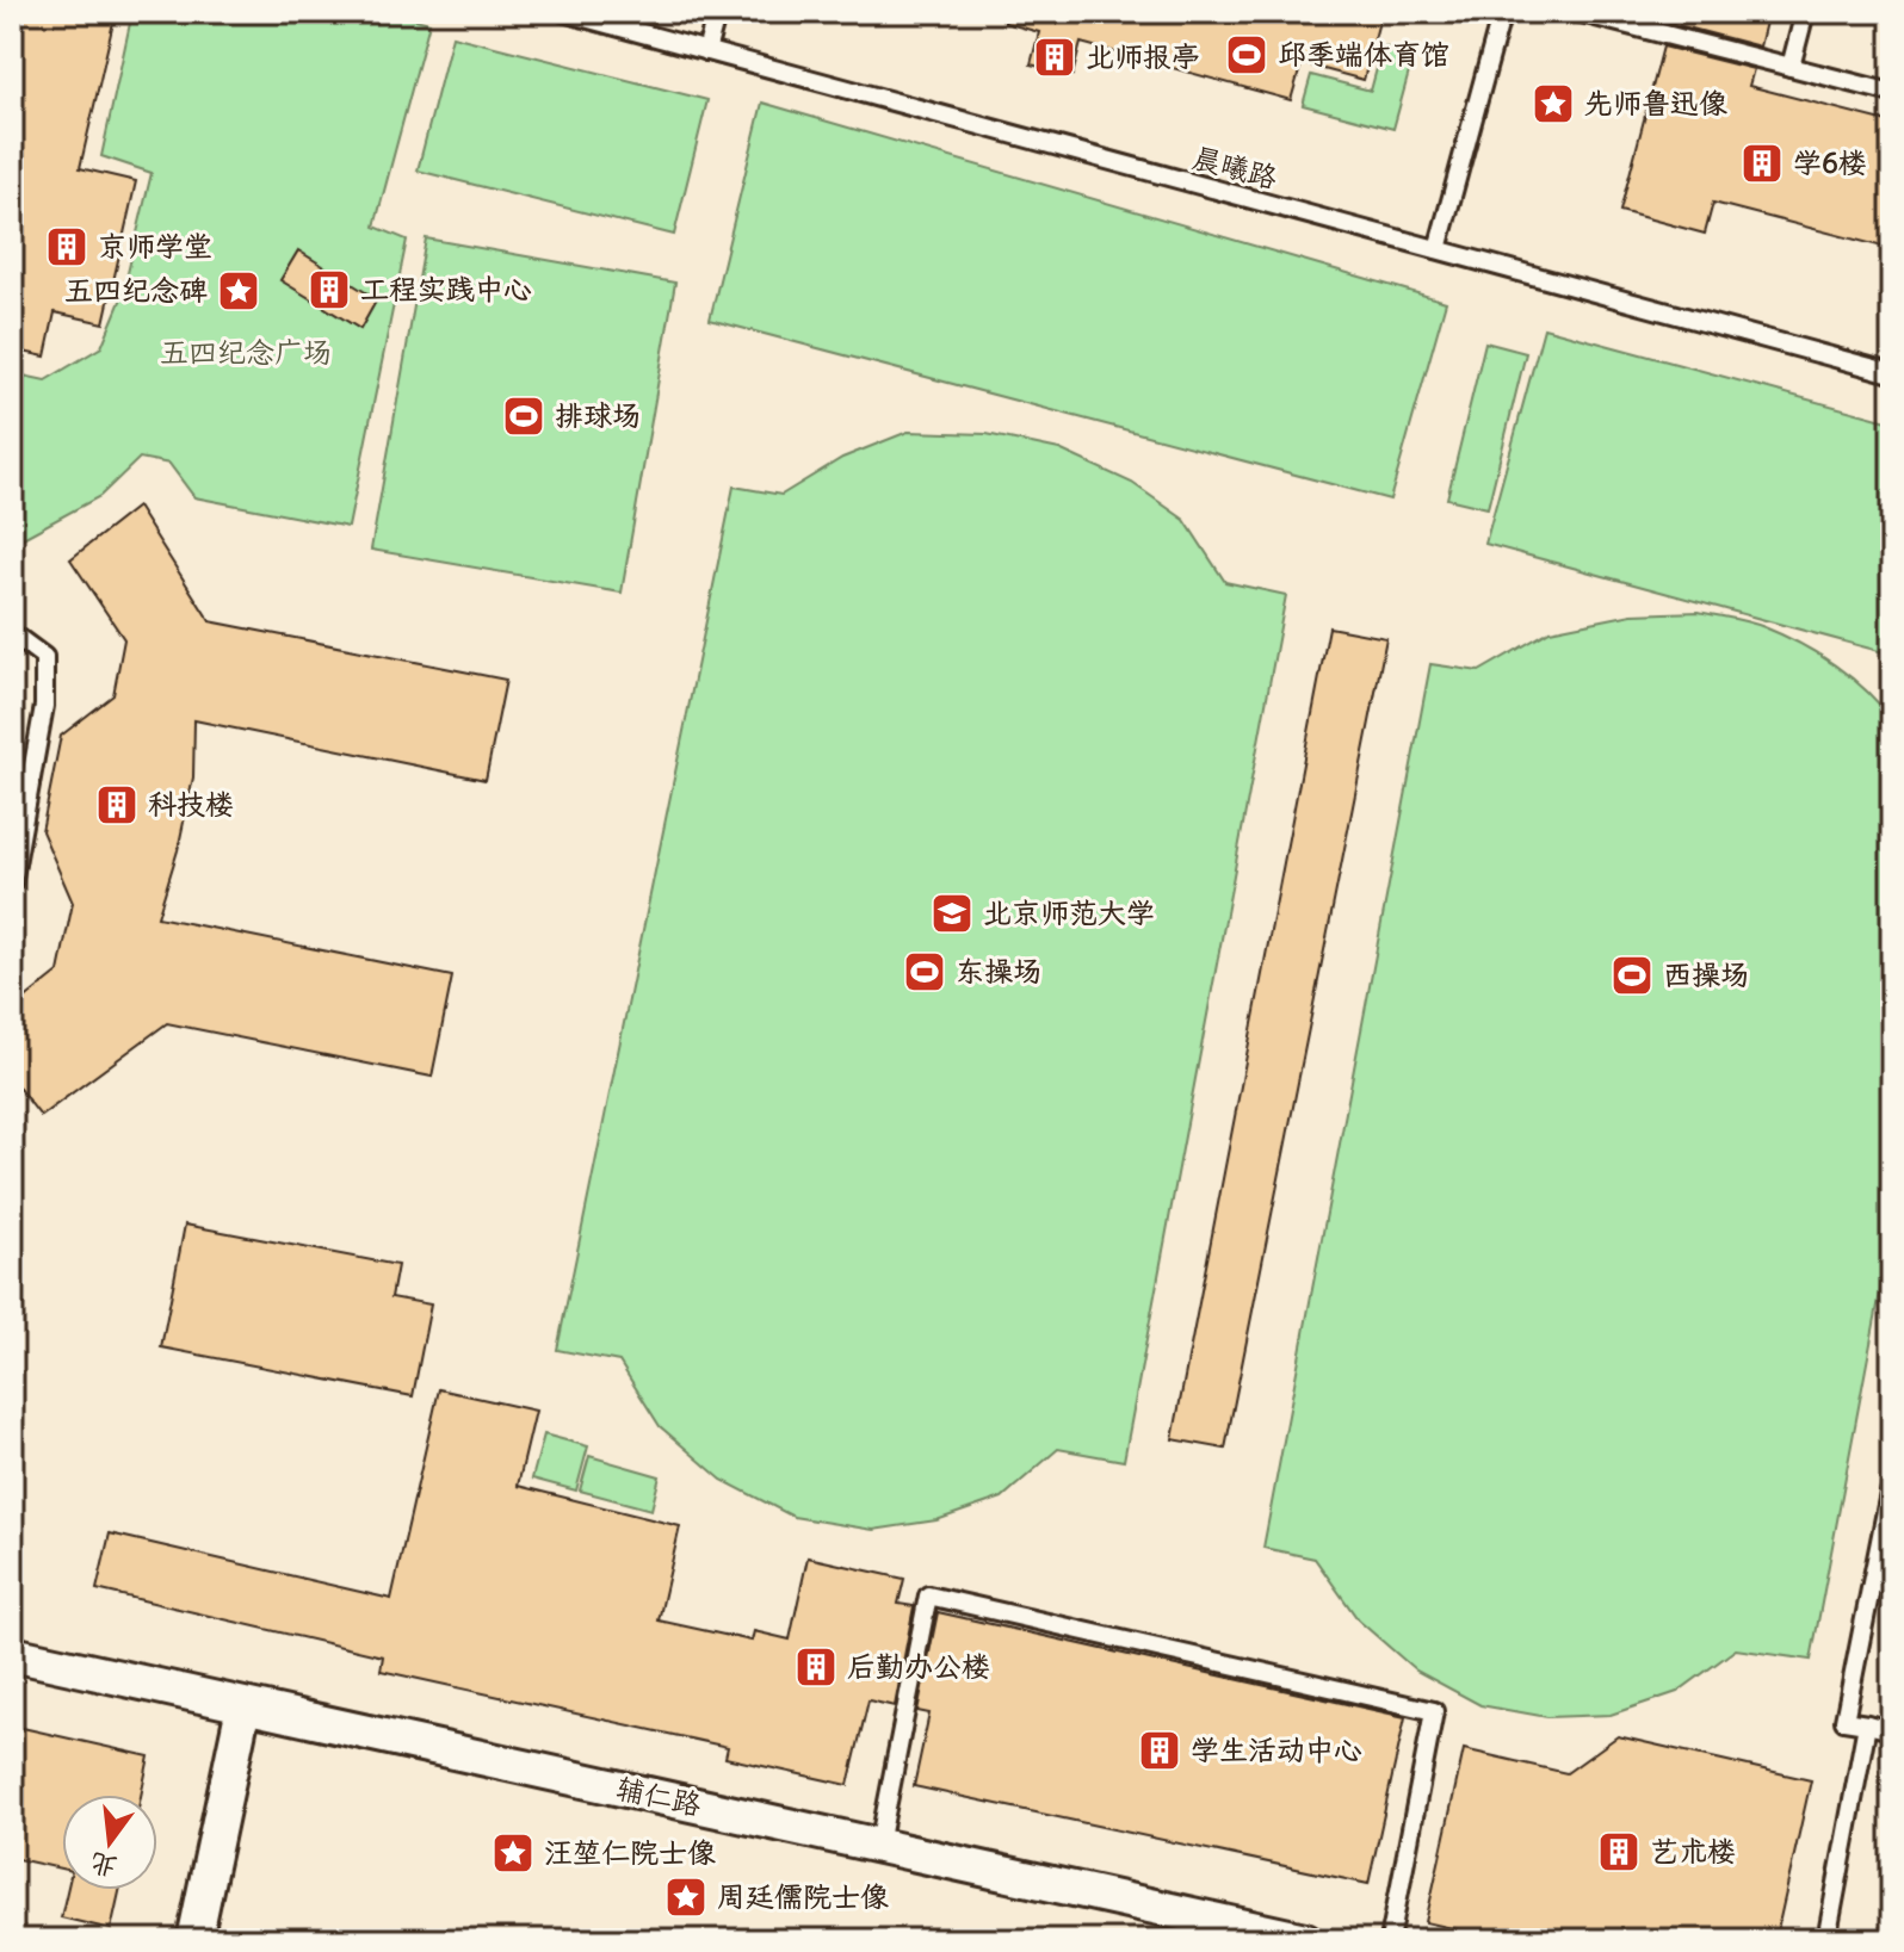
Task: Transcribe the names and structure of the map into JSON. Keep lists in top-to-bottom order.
{
  "streets": {
    "street": ["辅仁路"],
    "lane": ["晨曦路"]
  },
  "parks": ["五四纪念广场"],
  "places": {
    "sports": [
      "邱季端体育馆",
      "排球场",
      "东操场",
      "西操场"
    ],
    "building": [
      "北师报亭",
      "学6楼",
      "京师学堂",
      "工程实践中心",
      "科技楼",
      "后勤办公楼",
      "学生活动中心",
      "艺术楼"
    ],
    "place": [
      "先师鲁迅像",
      "五四纪念碑",
      "汪堃仁院士像",
      "周廷儒院士像"
    ],
    "school or university": ["北京师范大学"]
  },
  "north": "bottom"
}
